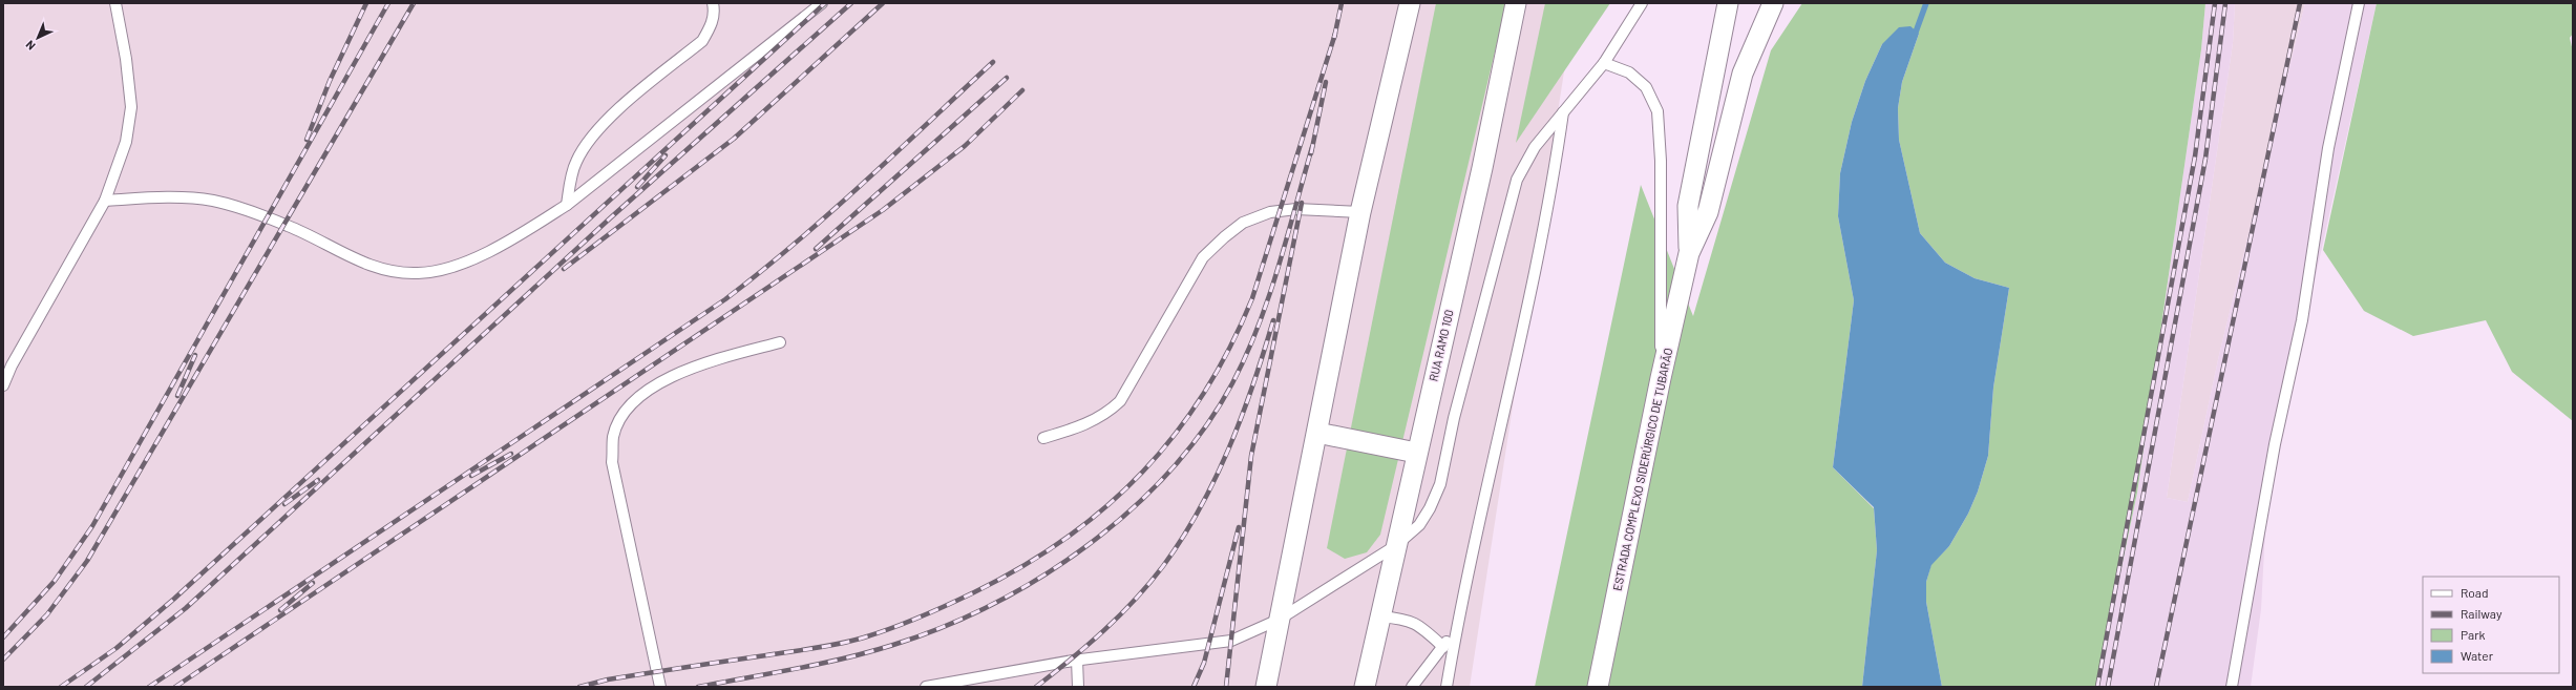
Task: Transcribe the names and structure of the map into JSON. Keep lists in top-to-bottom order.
{
  "streets": {
    "street": ["RUA RAMO 100", "ESTRADA COMPLEXO SIDERÚRGICO DE TUBARÃO"]
  },
  "legend": [
    "Road",
    "Railway",
    "Park",
    "Water"
  ],
  "north": "bottom left"
}
